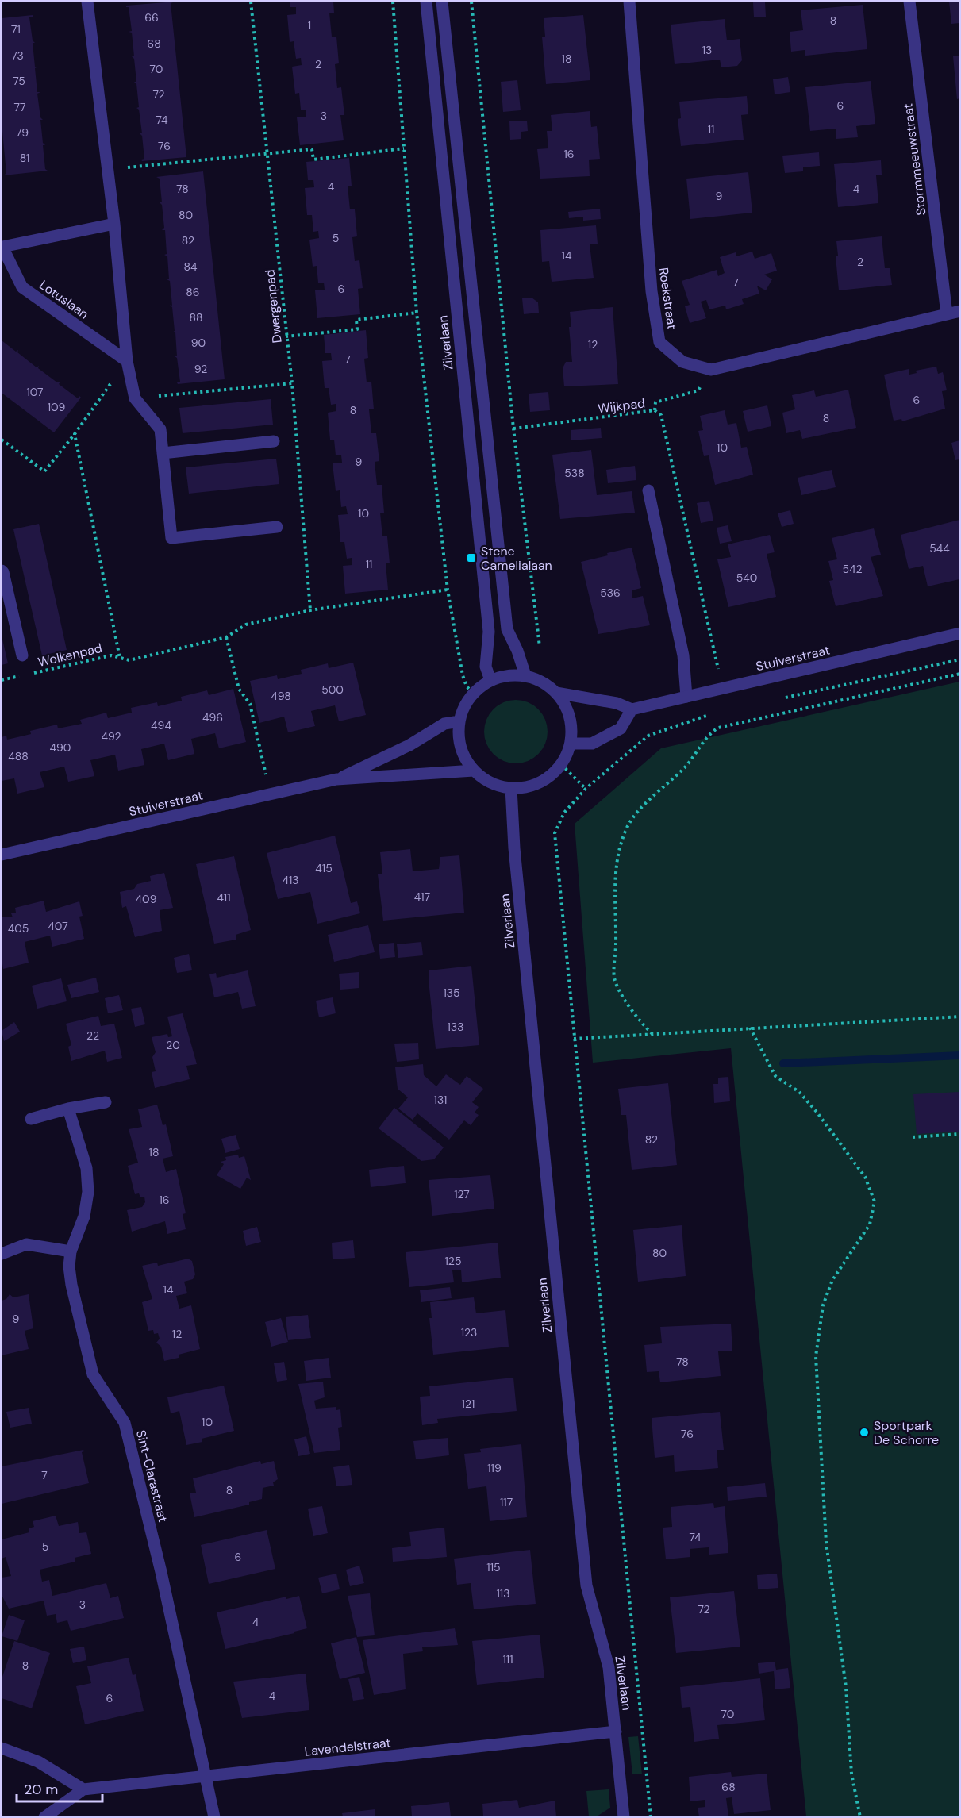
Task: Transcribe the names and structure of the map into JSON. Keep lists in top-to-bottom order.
{
  "streets": {
    "street": [
      "Stormmeeuwstraat",
      "Roekstraat",
      "Lotuslaan",
      "Zilverlaan",
      "Stuiverstraat",
      "Sint-Clarastraat",
      "Lavendelstraat"
    ],
    "path": ["Dwergenpad", "Wijkpad", "Wolkenpad"]
  },
  "crossings": [
    ["Stormmeeuwstraat", "Roekstraat"],
    ["Roekstraat", "Wijkpad"],
    ["Dwergenpad", "Wolkenpad"],
    ["Zilverlaan", "Stuiverstraat"],
    ["Zilverlaan", "Lavendelstraat"],
    ["Sint-Clarastraat", "Lavendelstraat"]
  ],
  "places": {
    "transit": ["Stene Camelialaan"],
    "other": ["Sportpark De Schorre"]
  },
  "house_numbers": [
    "66",
    "8",
    "1",
    "71",
    "68",
    "13",
    "73",
    "18",
    "2",
    "70",
    "75",
    "72",
    "6",
    "77",
    "3",
    "74",
    "11",
    "79",
    "76",
    "16",
    "81",
    "4",
    "78",
    "4",
    "9",
    "80",
    "5",
    "82",
    "14",
    "2",
    "84",
    "7",
    "6",
    "86",
    "88",
    "90",
    "12",
    "7",
    "92",
    "107",
    "6",
    "109",
    "8",
    "8",
    "10",
    "9",
    "538",
    "10",
    "544",
    "11",
    "542",
    "540",
    "536",
    "500",
    "498",
    "496",
    "494",
    "492",
    "490",
    "488",
    "415",
    "413",
    "417",
    "411",
    "409",
    "407",
    "405",
    "135",
    "133",
    "22",
    "20",
    "131",
    "82",
    "18",
    "127",
    "16",
    "80",
    "125",
    "14",
    "9",
    "123",
    "12",
    "78",
    "121",
    "10",
    "76",
    "119",
    "7",
    "8",
    "117",
    "74",
    "5",
    "6",
    "115",
    "113",
    "3",
    "72",
    "4",
    "111",
    "8",
    "4",
    "6",
    "70",
    "68"
  ],
  "scale_bar": "20 m"
}
